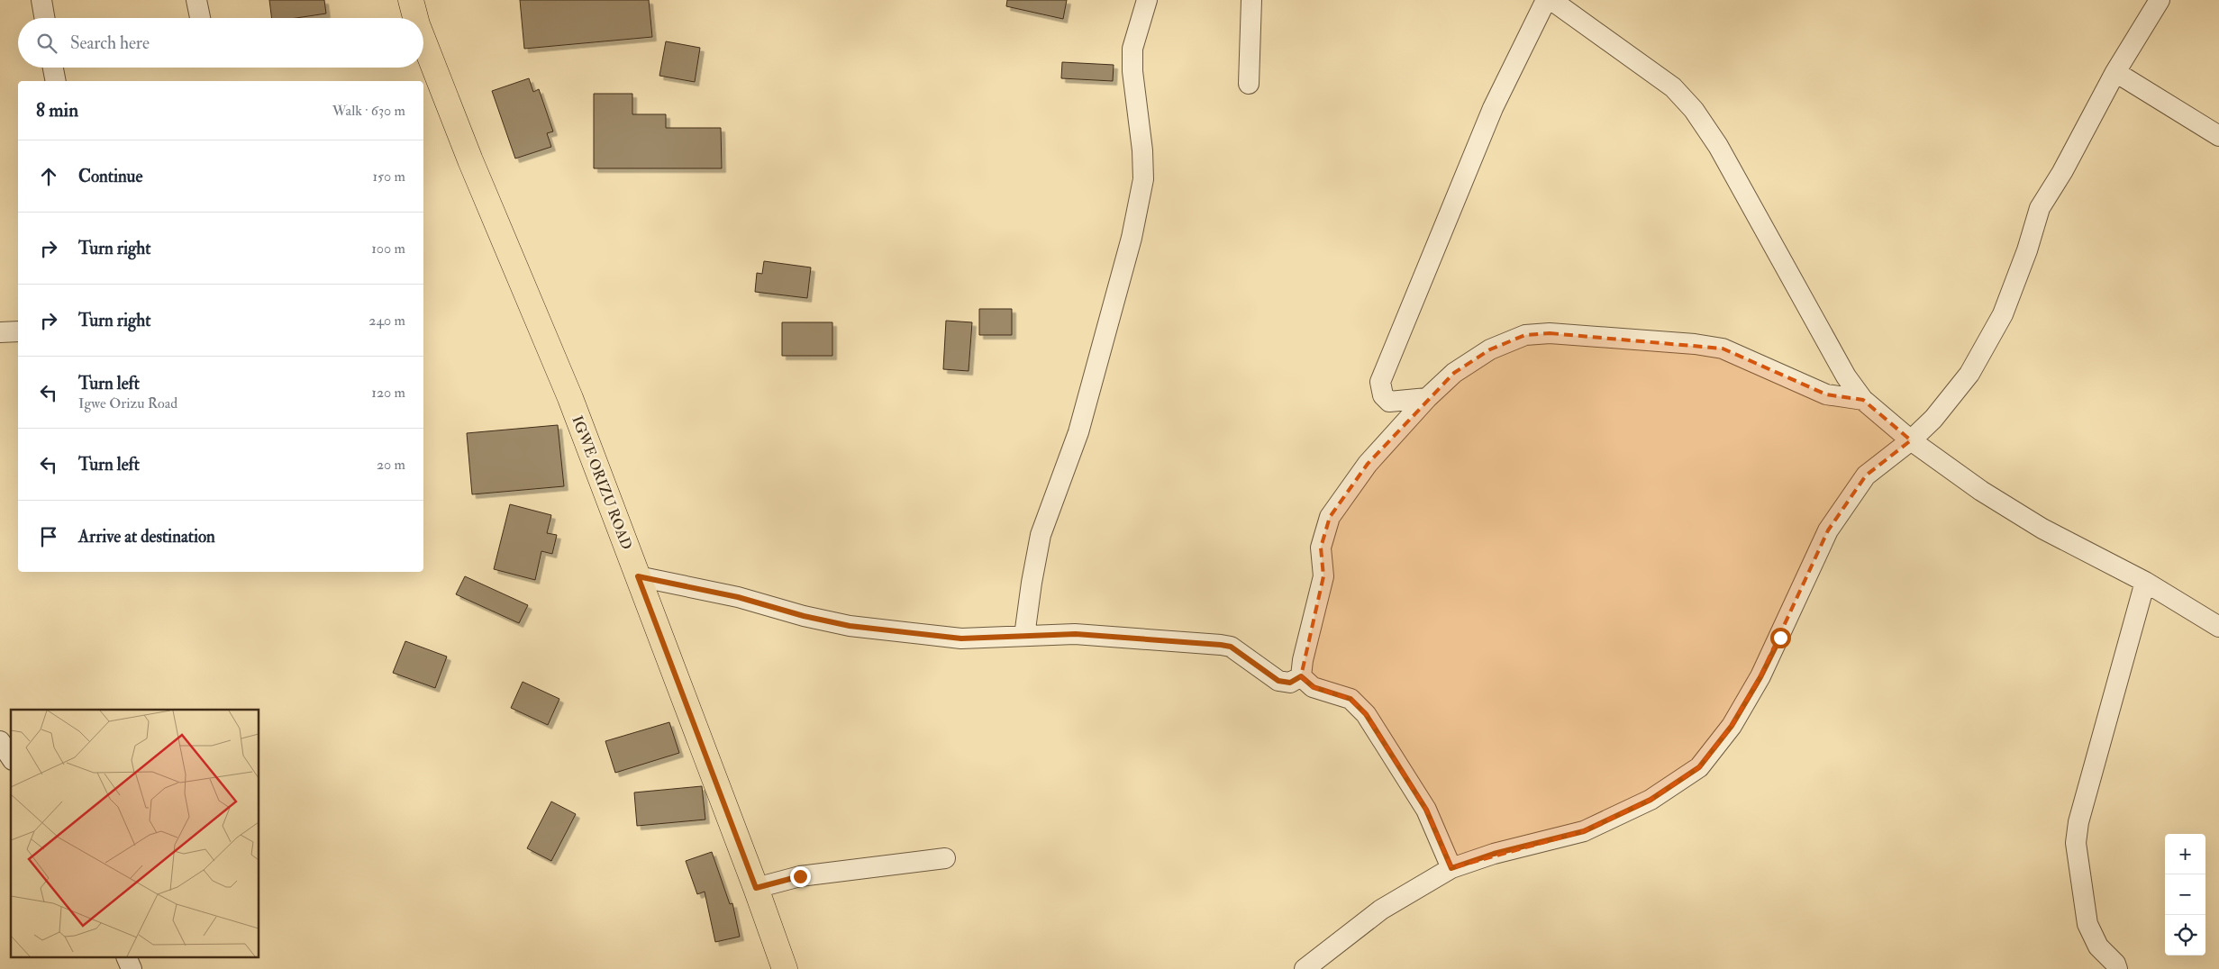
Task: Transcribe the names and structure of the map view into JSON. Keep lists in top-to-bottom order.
{
  "streets": {
    "main road": ["IGWE ORIZU ROAD"]
  },
  "page": {
    "search": "Search here",
    "heading": ["8 min", "Walk · 630 m"],
    "list": [
      ["Continue", "150 m"],
      ["Turn right", "100 m"],
      ["Turn right", "240 m"],
      ["Turn left", "Igwe Orizu Road", "120 m"],
      ["Turn left", "20 m"],
      "Arrive at destination"
    ],
    "map_buttons": ["+", "−"]
  }
}
